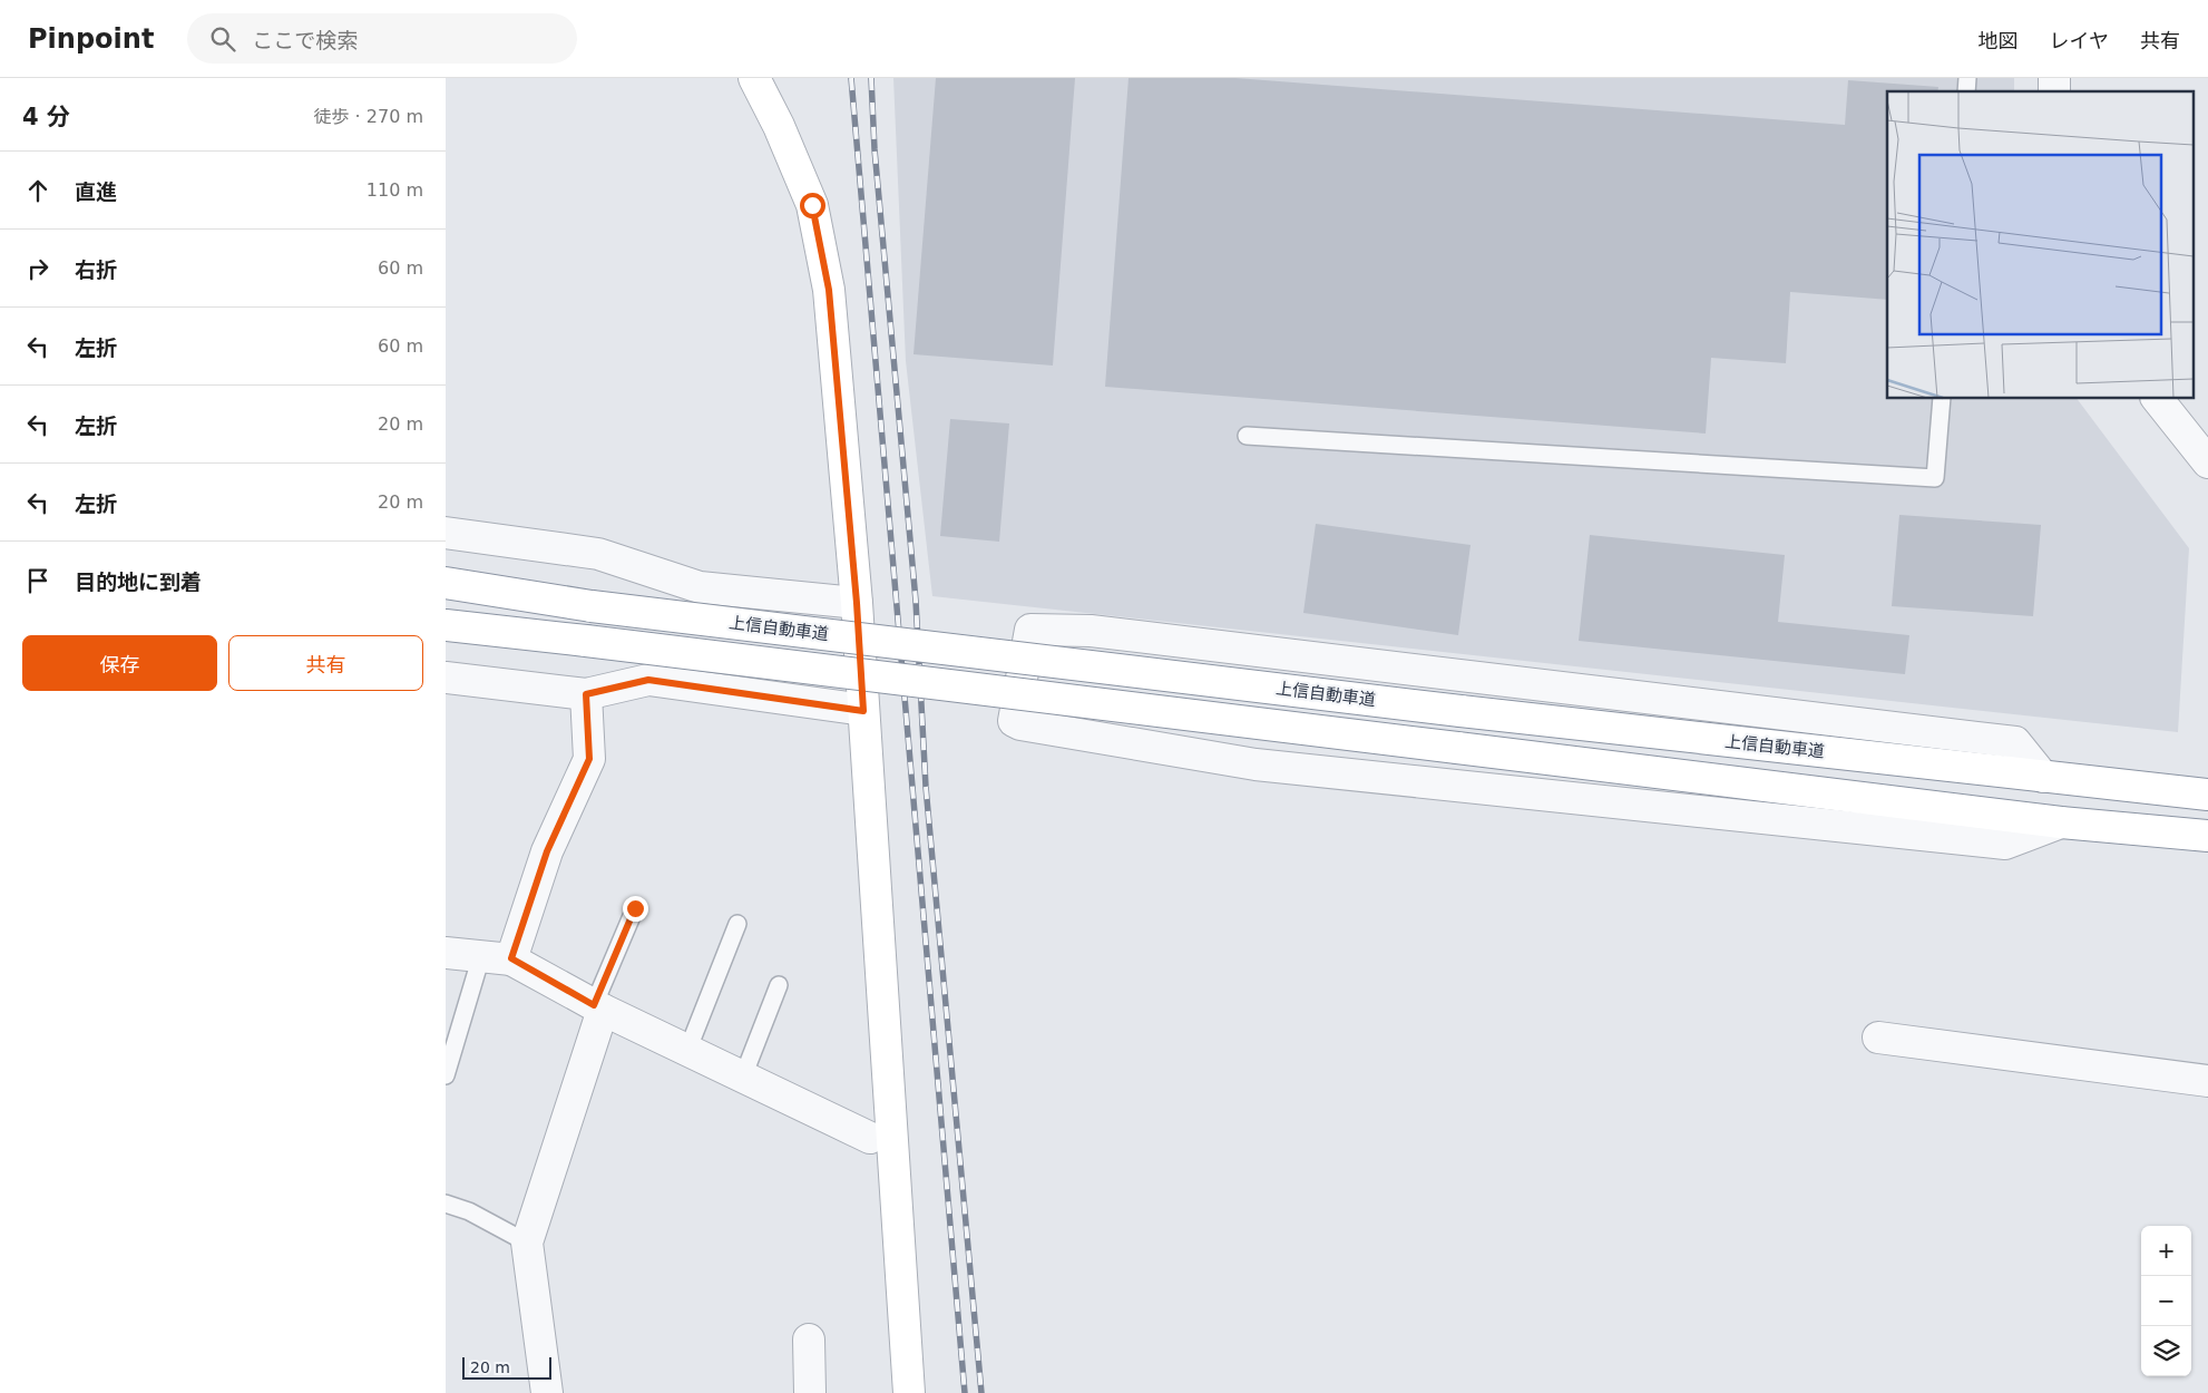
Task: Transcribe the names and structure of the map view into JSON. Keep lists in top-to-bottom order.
{
  "streets": {
    "main road": ["上信自動車道"]
  },
  "scale_bar": "20 m",
  "page": {
    "header": "Pinpoint",
    "search": "ここで検索",
    "nav": ["地図", "レイヤ", "共有"],
    "heading": ["4 分", "徒歩 · 270 m"],
    "list": [
      ["直進", "110 m"],
      ["右折", "60 m"],
      ["左折", "60 m"],
      ["左折", "20 m"],
      ["左折", "20 m"],
      "目的地に到着"
    ],
    "buttons": ["保存", "共有"],
    "map_buttons": ["+", "−"],
    "scale": "20 m"
  }
}
